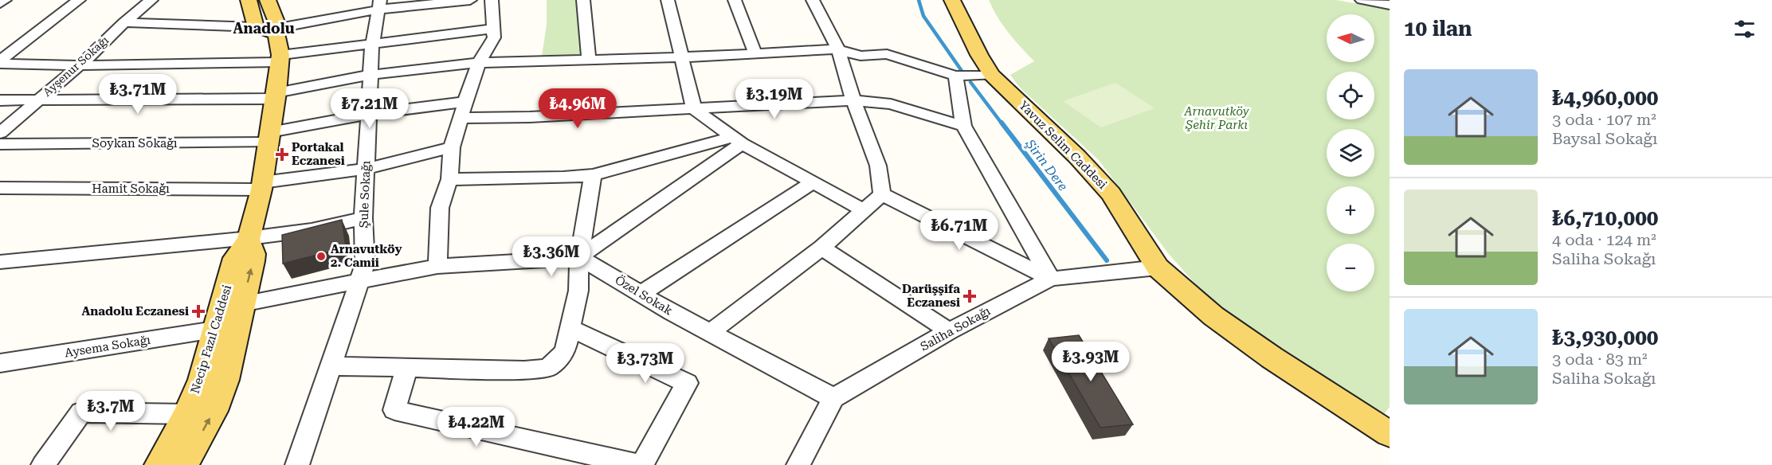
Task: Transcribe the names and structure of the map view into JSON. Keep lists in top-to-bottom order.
{
  "streets": {
    "main road": ["Yavuz Selim Caddesi", "Necip Fazıl Caddesi"],
    "street": [
      "Ayşenur Sokağı",
      "Soykan Sokağı",
      "Hamit Sokağı",
      "Şule Sokağı",
      "Özel Sokak",
      "Saliha Sokağı",
      "Aysema Sokağı"
    ]
  },
  "crossings": [
    ["Soykan Sokağı", "Şule Sokağı"],
    ["Soykan Sokağı", "Necip Fazıl Caddesi"],
    ["Yavuz Selim Caddesi", "Saliha Sokağı"],
    ["Hamit Sokağı", "Şule Sokağı"],
    ["Hamit Sokağı", "Necip Fazıl Caddesi"],
    ["Özel Sokak", "Saliha Sokağı"],
    ["Necip Fazıl Caddesi", "Aysema Sokağı"]
  ],
  "districts": ["Anadolu"],
  "water": ["Şirin Dere"],
  "parks": ["Arnavutköy Şehir Parkı"],
  "places": {
    "health": ["Portakal Eczanesi", "Darüşşifa Eczanesi", "Anadolu Eczanesi"],
    "other": ["Arnavutköy 2. Camii"]
  },
  "north": "left",
  "page": {
    "heading": "10 ilan",
    "map_buttons": ["+", "−"],
    "list": [
      {
        "name": "₺4,960,000",
        "note": "3 oda · 107 m² · Baysal Sokağı"
      },
      {
        "name": "₺6,710,000",
        "note": "4 oda · 124 m² · Saliha Sokağı"
      },
      {
        "name": "₺3,930,000",
        "note": "3 oda · 83 m² · Saliha Sokağı"
      }
    ],
    "price": [
      "₺3.71M",
      "₺3.19M",
      "₺7.21M",
      "₺4.96M",
      "₺6.71M",
      "₺3.36M",
      "₺3.93M",
      "₺3.73M",
      "₺3.7M",
      "₺4.22M"
    ]
  }
}
